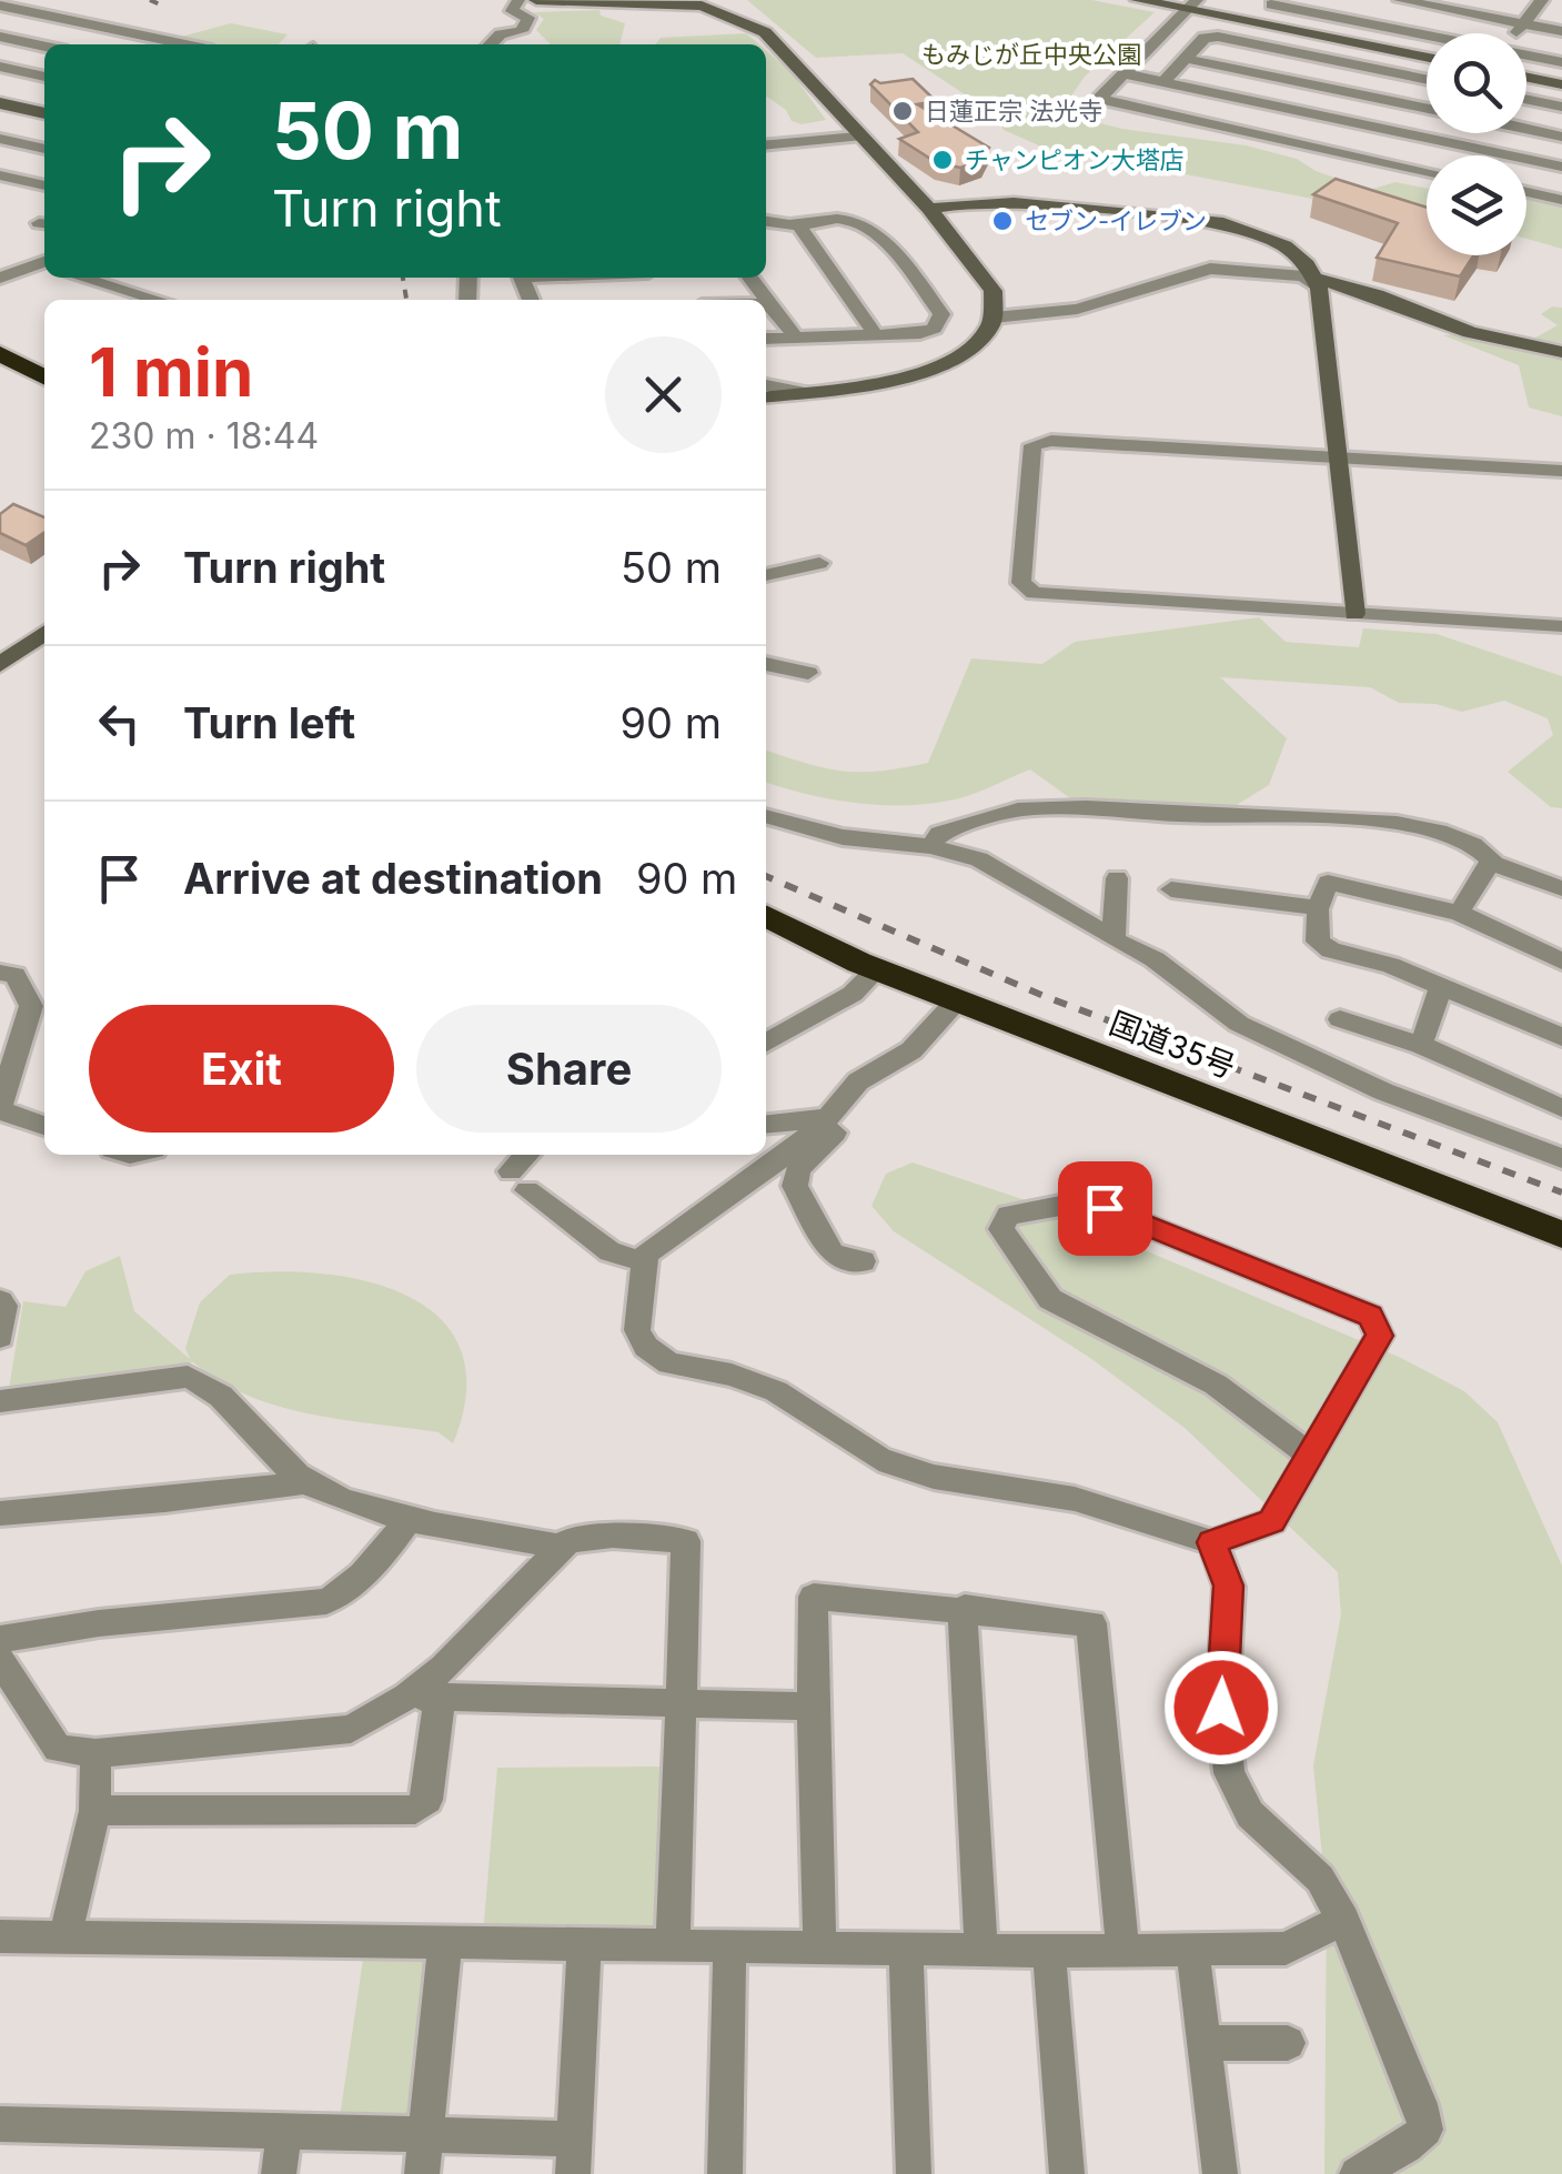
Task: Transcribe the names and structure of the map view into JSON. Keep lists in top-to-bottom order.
{
  "streets": {
    "highway": ["国道35号"]
  },
  "parks": ["もみじが丘中央公園"],
  "places": ["日蓮正宗 法光寺", "チャンピオン大塔店", "セブン-イレブン"],
  "page": {
    "turn": ["50 m", "Turn right"],
    "heading": ["1 min", "230 m · 18:44"],
    "list": [
      {
        "name": "Turn right",
        "value": "50 m"
      },
      {
        "name": "Turn left",
        "value": "90 m"
      },
      {
        "name": "Arrive at destination",
        "value": "90 m"
      }
    ],
    "buttons": ["Exit", "Share"]
  }
}
